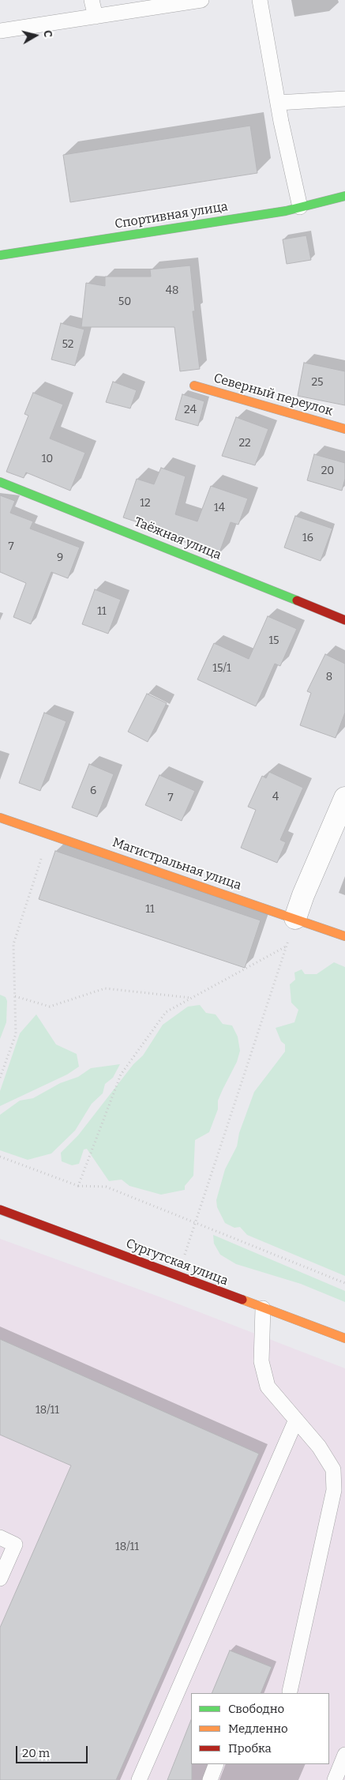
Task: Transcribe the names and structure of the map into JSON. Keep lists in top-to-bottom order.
{
  "streets": {
    "street": [
      "Спортивная улица",
      "Северный переулок",
      "Таёжная улица",
      "Магистральная улица",
      "Сургутская улица"
    ]
  },
  "house_numbers": [
    "48",
    "50",
    "52",
    "25",
    "24",
    "22",
    "10",
    "20",
    "12",
    "14",
    "16",
    "7",
    "9",
    "11",
    "15",
    "15/1",
    "8",
    "6",
    "4",
    "7",
    "11",
    "18/11",
    "18/11"
  ],
  "legend": ["Свободно", "Медленно", "Пробка"],
  "scale_bar": "20 m",
  "north": "right"
}
